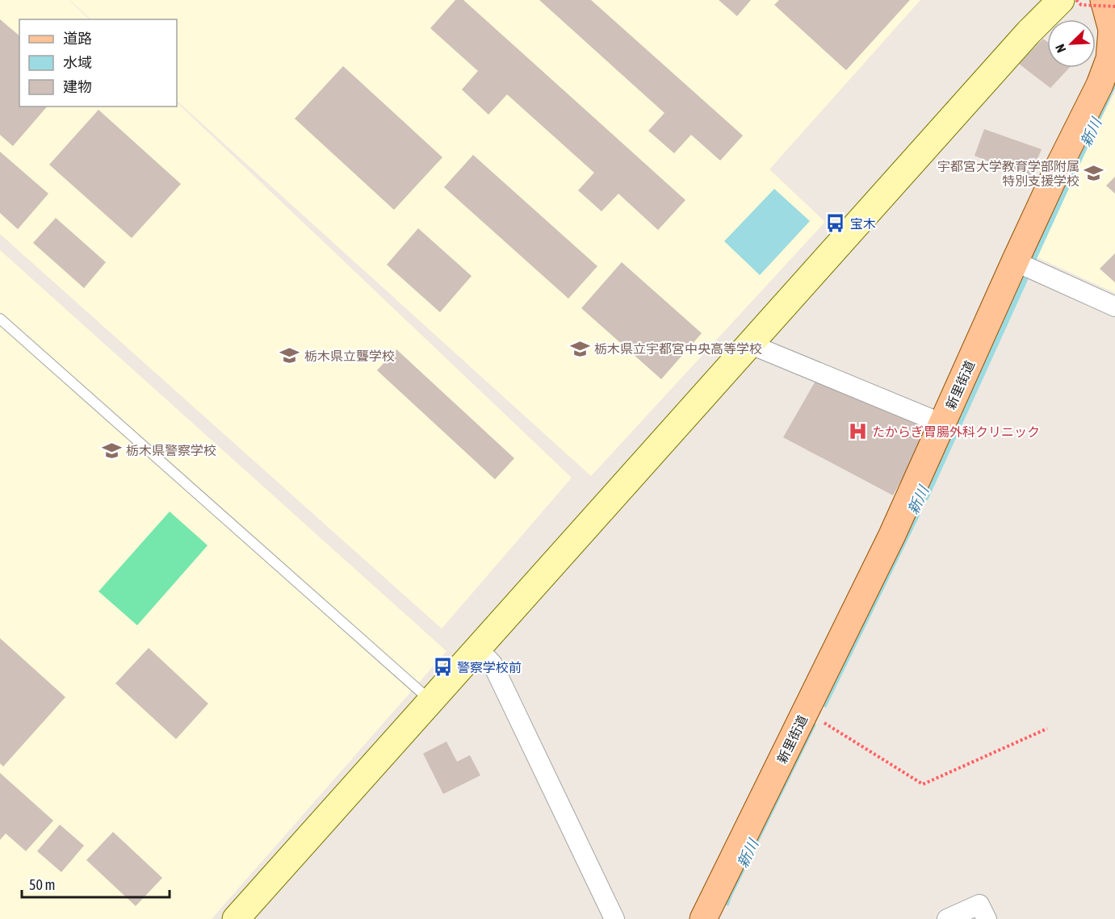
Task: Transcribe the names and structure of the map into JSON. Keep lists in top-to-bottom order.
{
  "streets": {
    "main road": ["新里街道"]
  },
  "water": ["新川"],
  "places": {
    "school or university": [
      "宇都宮大学教育学部附属 特別支援学校",
      "栃木県立宇都宮中央高等学校",
      "栃木県立聾学校",
      "栃木県警察学校"
    ],
    "bus stop": ["宝木", "警察学校前"],
    "hospital": ["たからぎ胃腸外科クリニック"]
  },
  "legend": ["道路", "水域", "建物"],
  "scale_bar": "50 m",
  "north": "bottom left"
}
